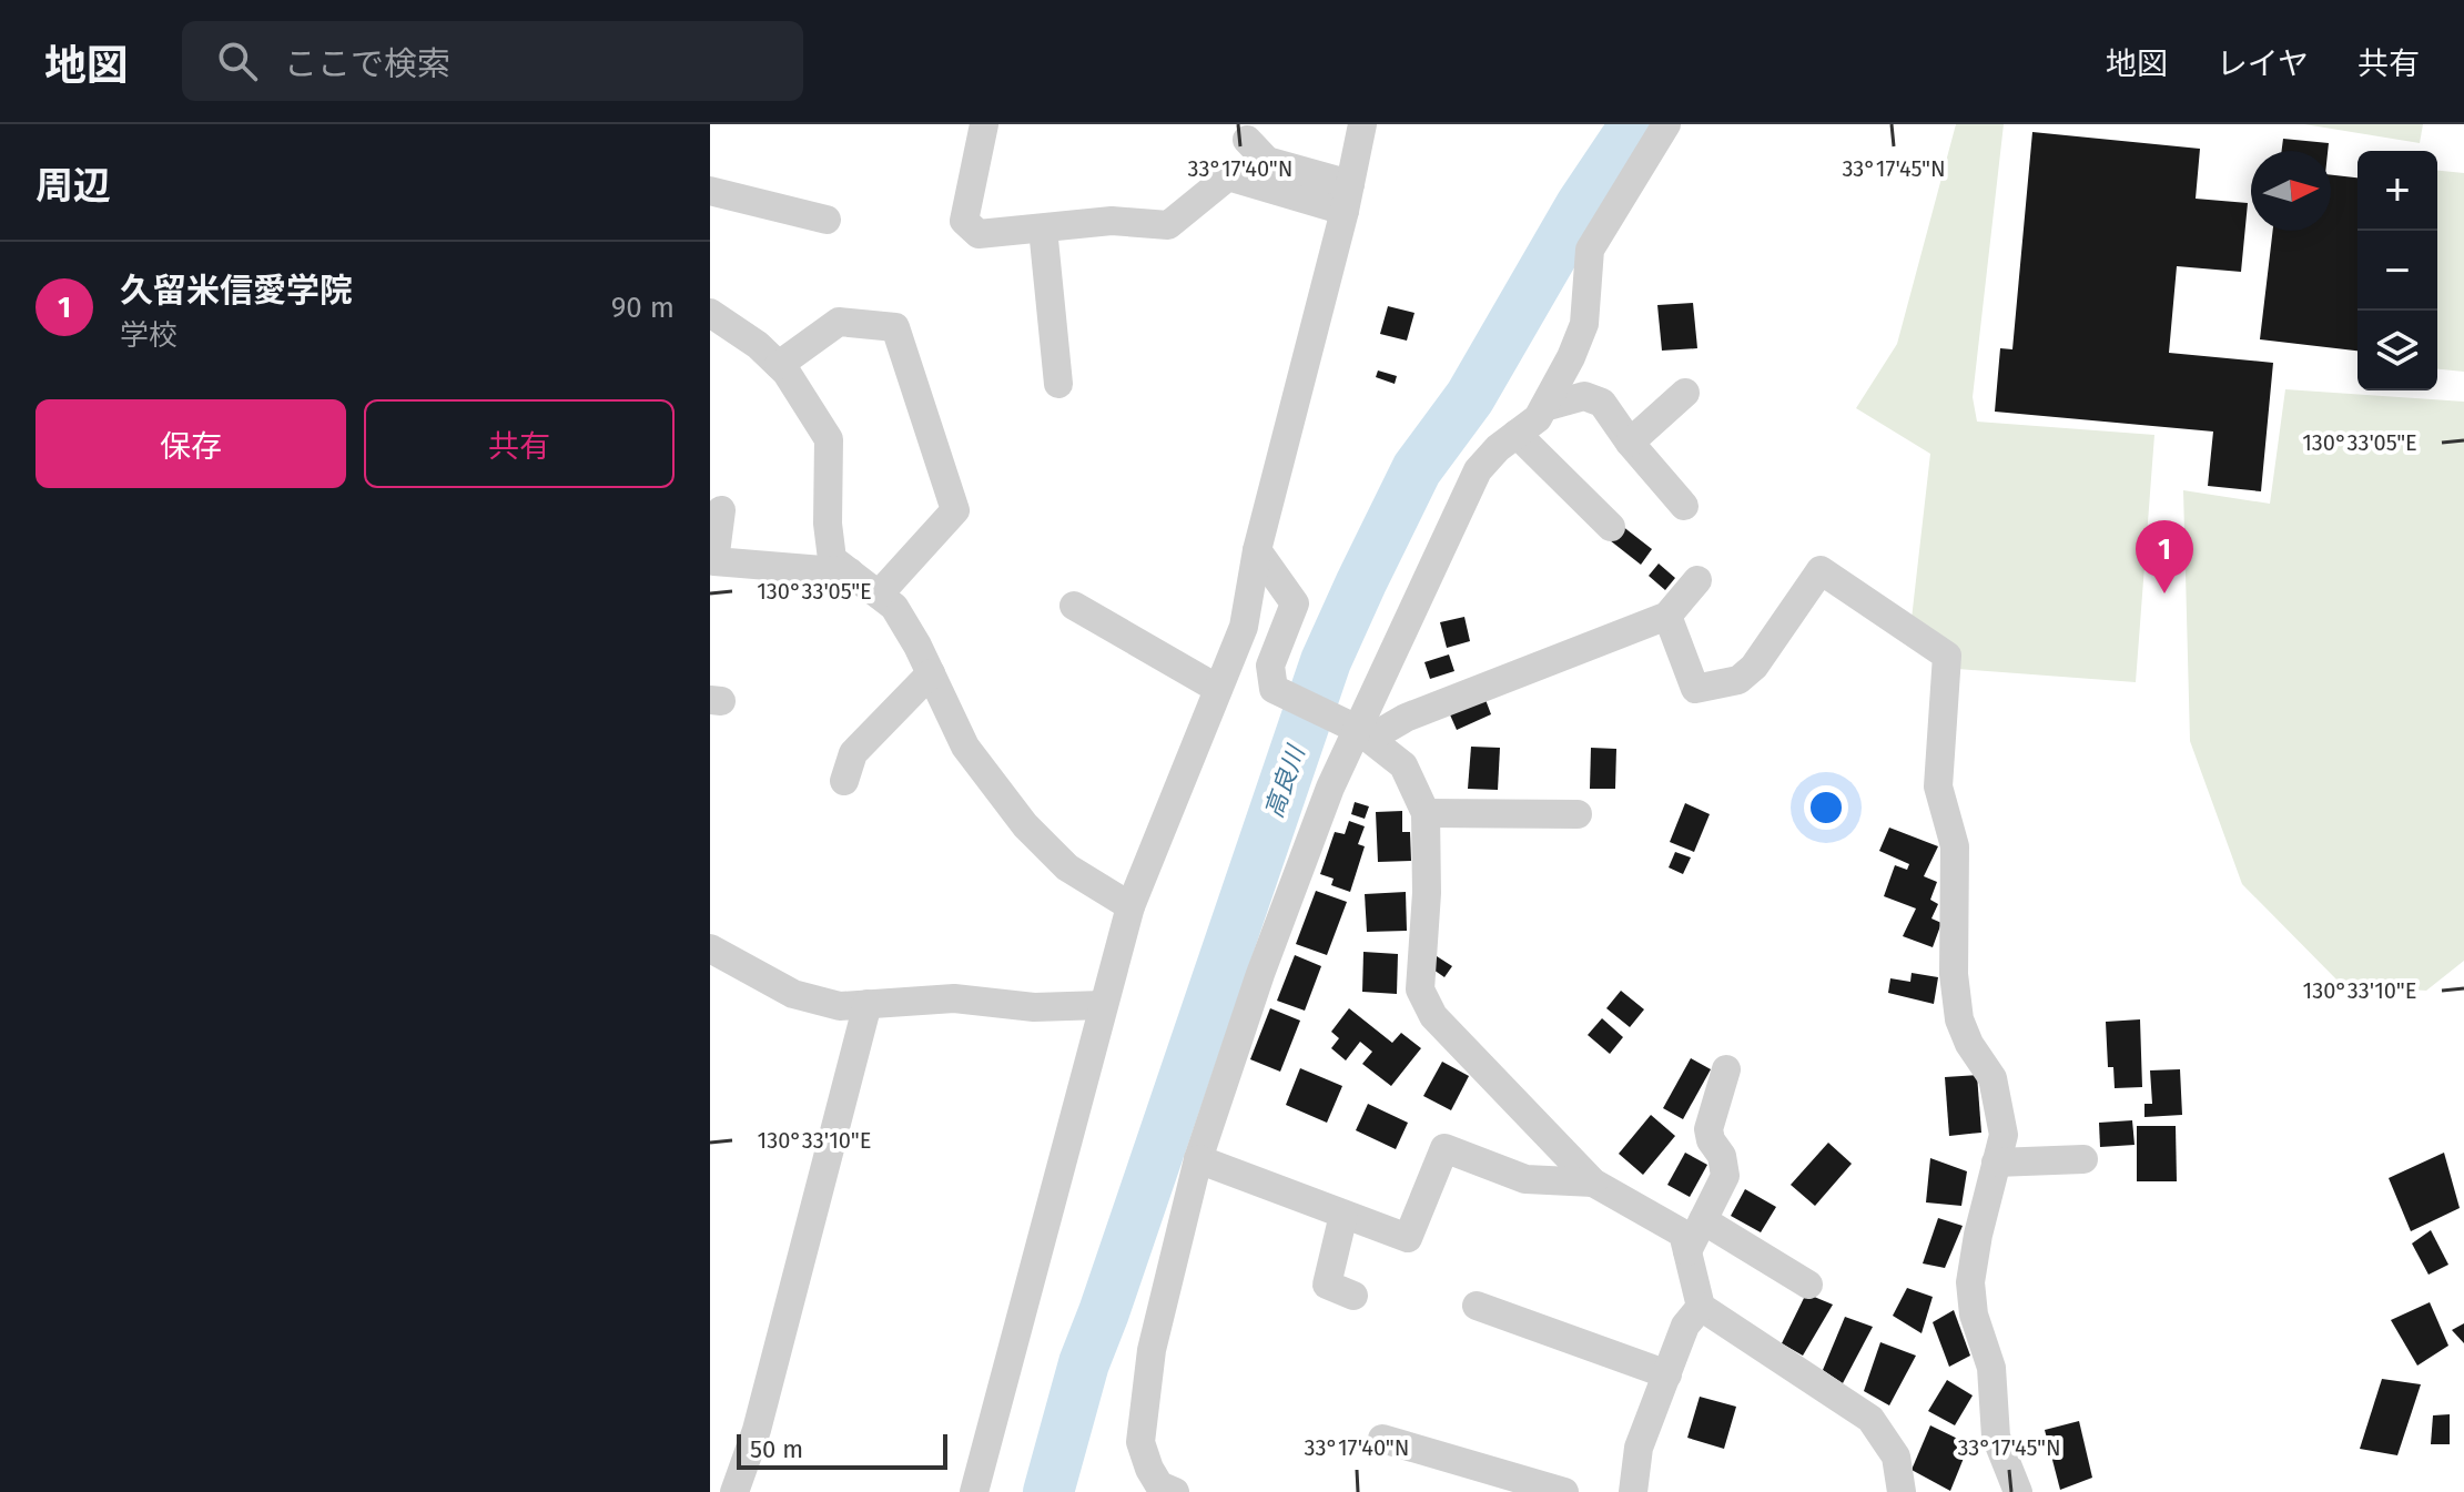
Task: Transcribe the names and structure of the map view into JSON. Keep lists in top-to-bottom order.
{
  "water": ["高良川"],
  "scale_bar": "50 m",
  "north": "right",
  "page": {
    "header": "地図",
    "search": "ここで検索",
    "nav": ["地図", "レイヤ", "共有"],
    "heading": "周辺",
    "map_buttons": ["+", "−"],
    "list": [
      {
        "mark": "1",
        "name": "久留米信愛学院",
        "note": "学校",
        "value": "90 m"
      }
    ],
    "buttons": ["保存", "共有"],
    "pins": "1",
    "scale": "50 m"
  },
  "coordinates": [
    "33°17'40\"N",
    "33°17'45\"N",
    "130°33'05\"E",
    "130°33'10\"E"
  ]
}
